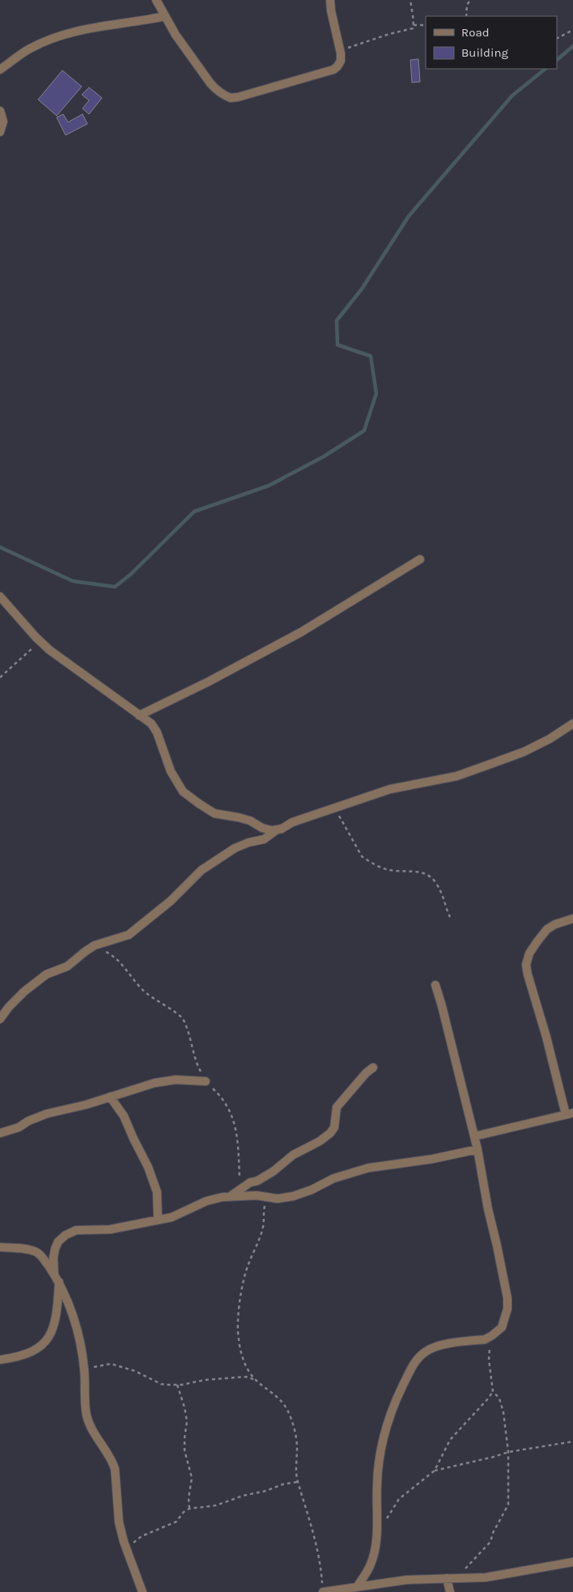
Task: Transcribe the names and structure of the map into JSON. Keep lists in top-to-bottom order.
{
  "legend": ["Road", "Building"]
}
